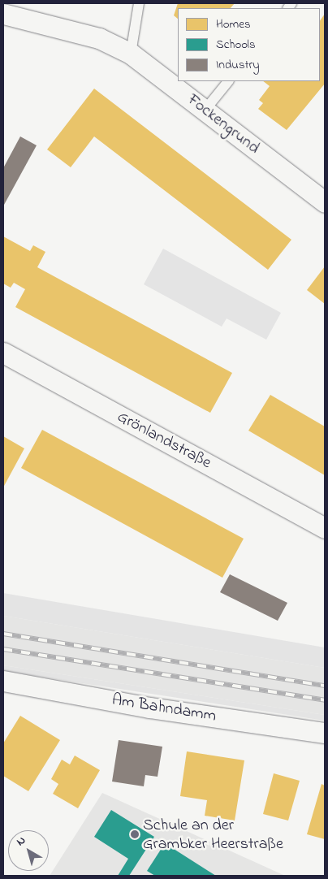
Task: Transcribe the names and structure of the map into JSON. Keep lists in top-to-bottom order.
{
  "streets": {
    "street": ["Fockengrund", "Grönlandstraße", "Am Bahndamm"]
  },
  "places": ["Schule an der Grambker Heerstraße"],
  "legend": ["Homes", "Schools", "Industry"],
  "north": "top left"
}
